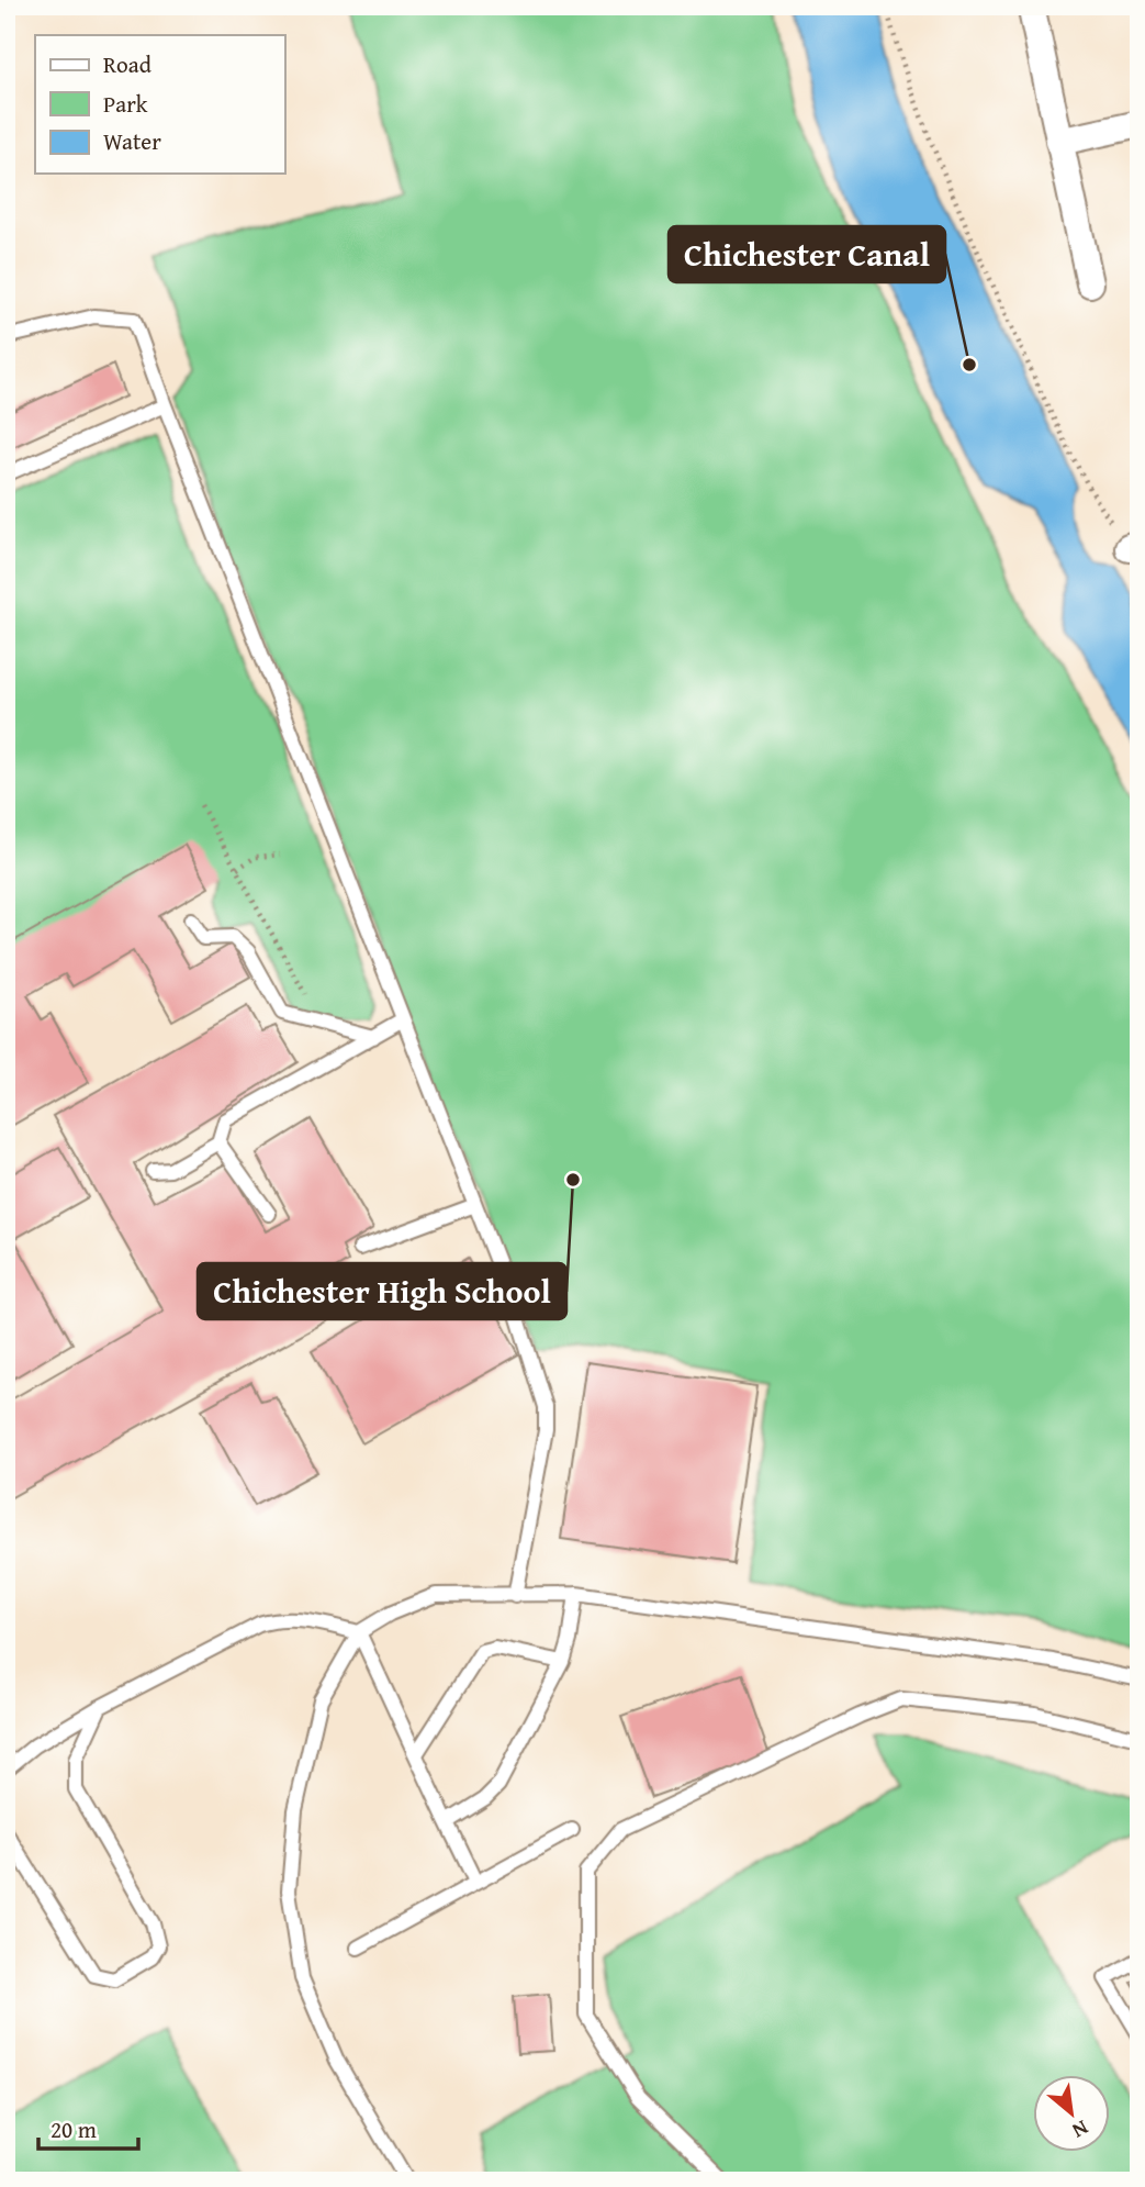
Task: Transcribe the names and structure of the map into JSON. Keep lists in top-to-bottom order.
{
  "places": ["Chichester Canal", "Chichester High School"],
  "legend": ["Road", "Park", "Water"],
  "scale_bar": "20 m",
  "north": "bottom right"
}
